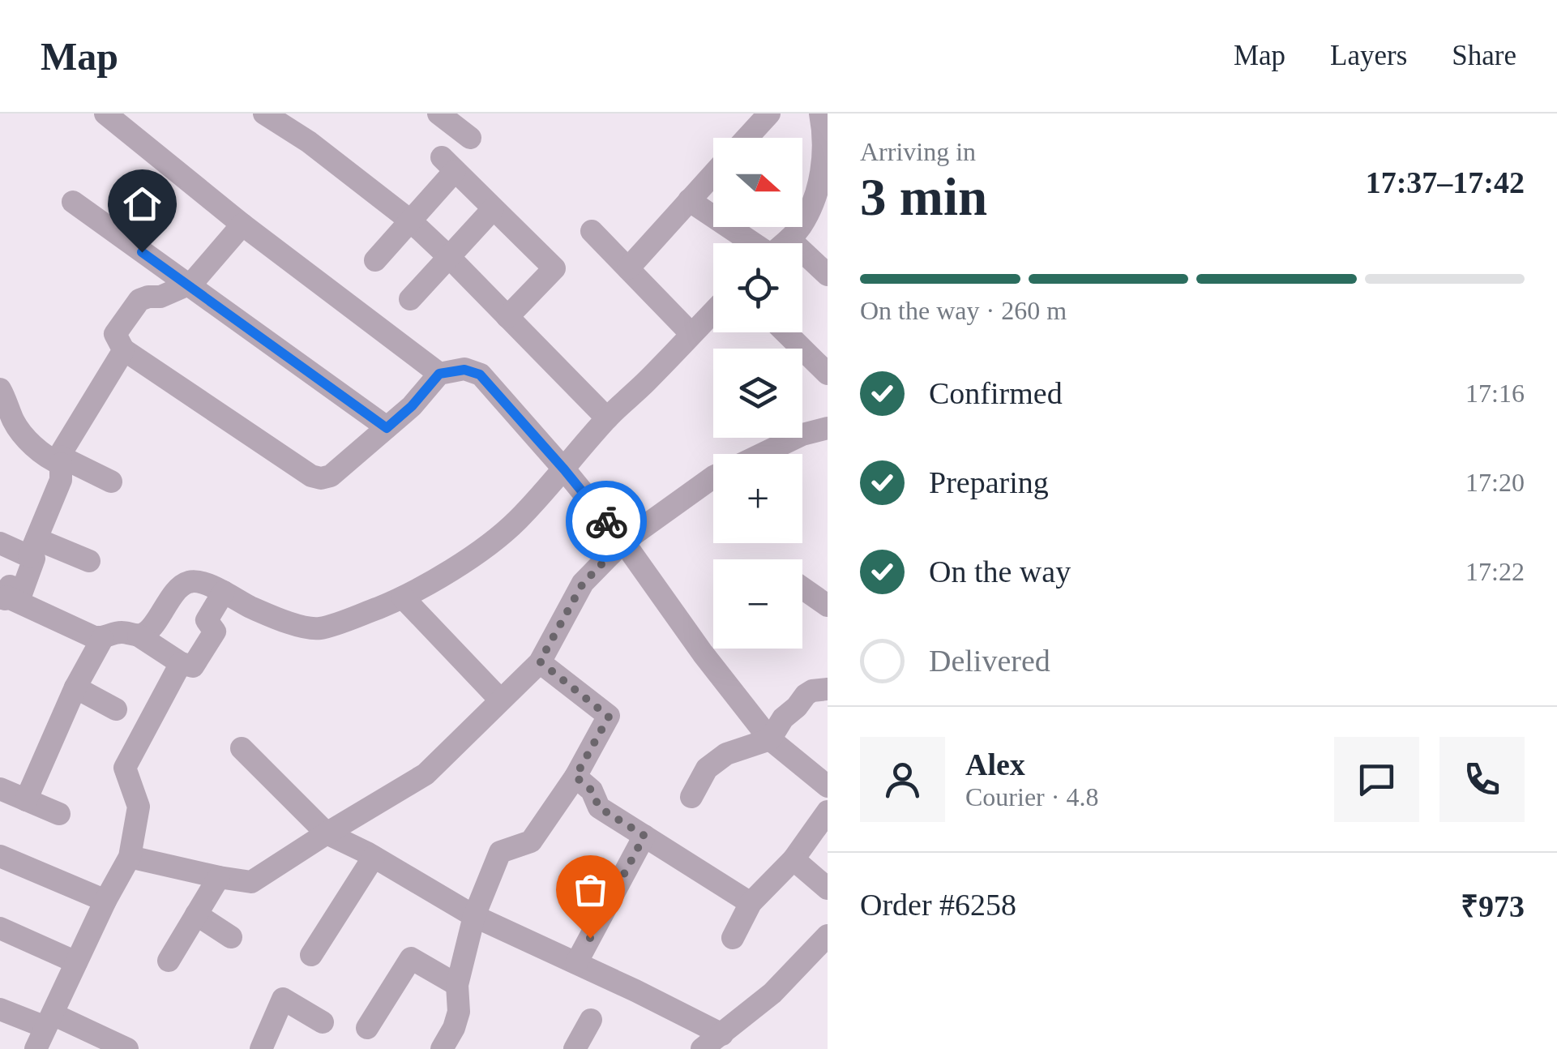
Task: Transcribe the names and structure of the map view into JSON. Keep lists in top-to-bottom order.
{
  "north": "right",
  "page": {
    "header": "Map",
    "nav": ["Map", "Layers", "Share"],
    "heading": ["3 min", "Arriving in", "17:37–17:42"],
    "panel": [
      "Alex",
      "Courier · 4.8",
      "Order #6258",
      "₹973"
    ],
    "map_buttons": ["+", "−"],
    "bar": "On the way · 260 m",
    "list": [
      ["Confirmed", "17:16"],
      ["Preparing", "17:20"],
      ["On the way", "17:22"],
      "Delivered"
    ]
  }
}
